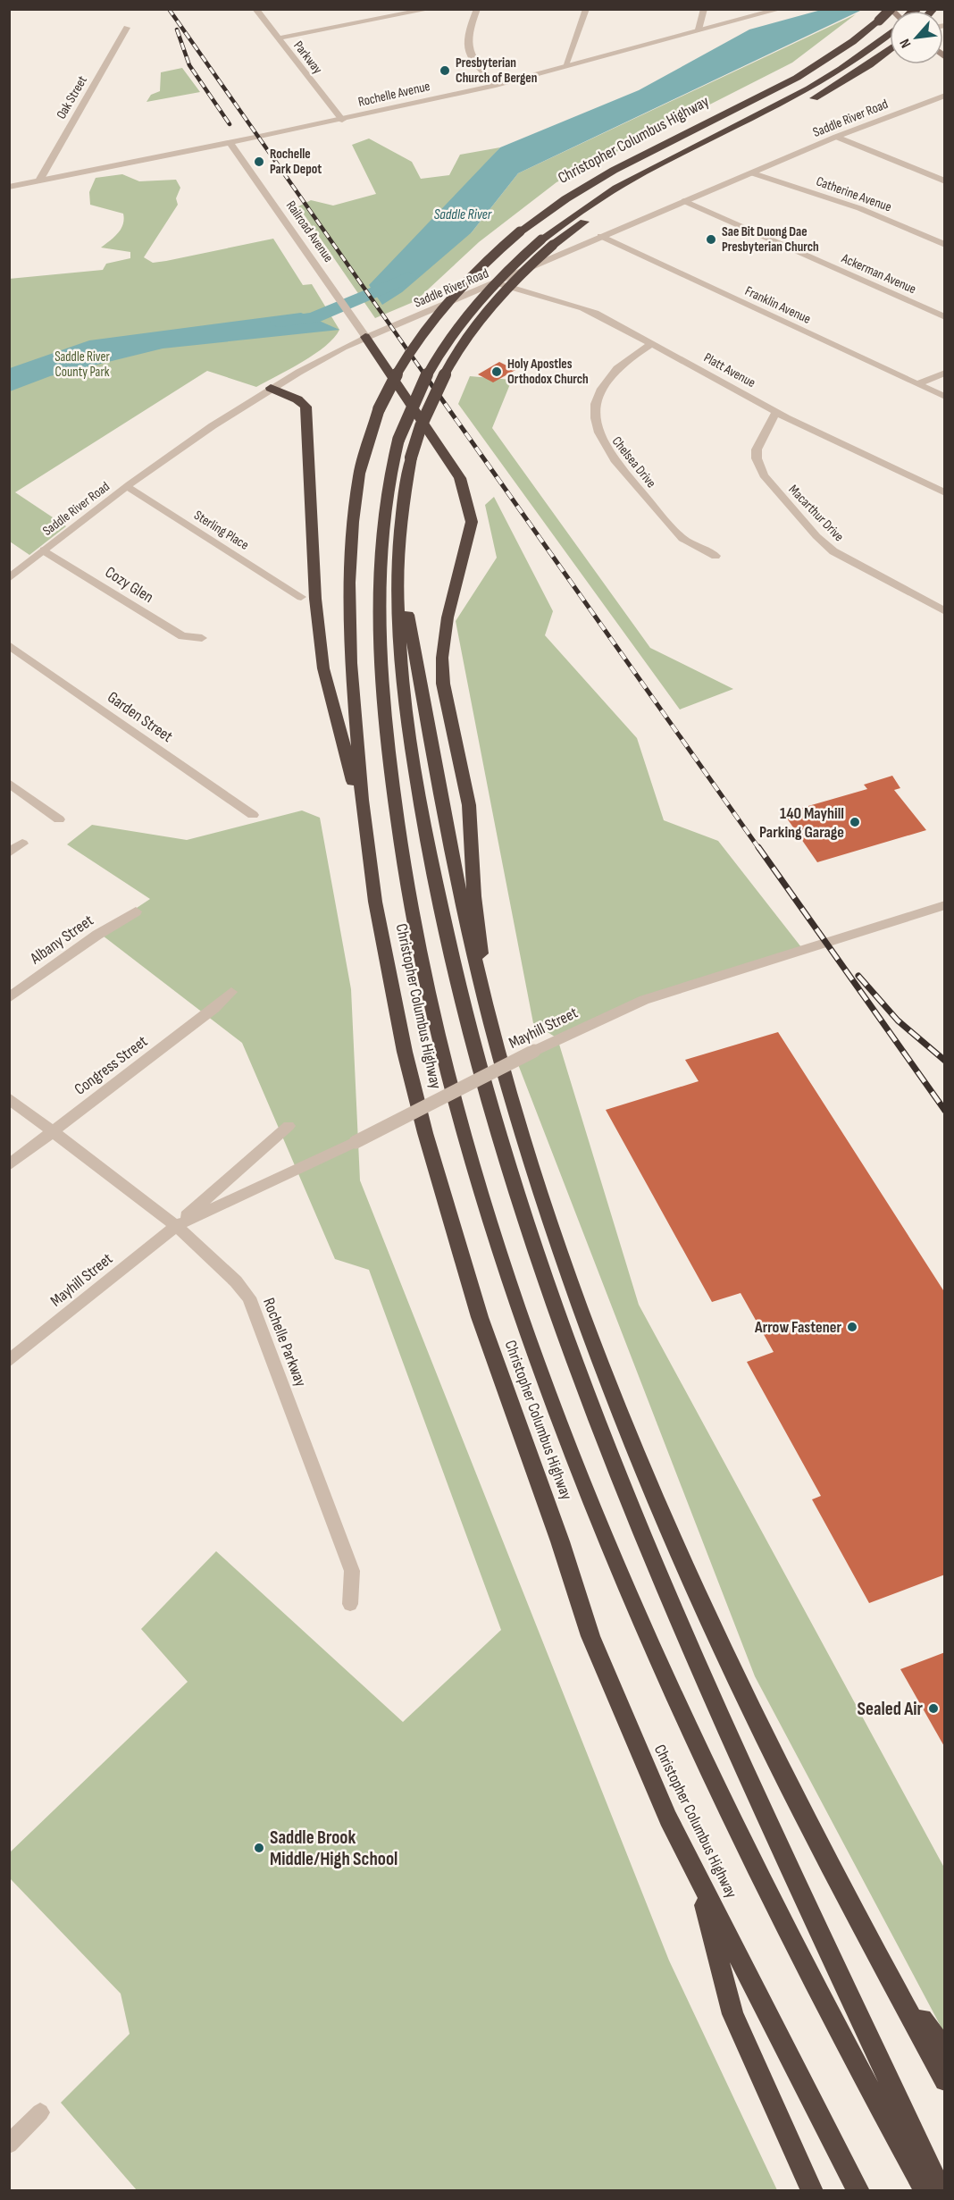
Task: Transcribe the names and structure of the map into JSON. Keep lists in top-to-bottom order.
{
  "streets": {
    "highway": ["Christopher Columbus Highway"],
    "street": [
      "Parkway",
      "Rochelle Avenue",
      "Oak Street",
      "Saddle River Road",
      "Catherine Avenue",
      "Railroad Avenue",
      "Ackerman Avenue",
      "Franklin Avenue",
      "Platt Avenue",
      "Chelsea Drive",
      "Macarthur Drive",
      "Sterling Place",
      "Cozy Glen",
      "Garden Street",
      "Albany Street",
      "Mayhill Street",
      "Congress Street",
      "Rochelle Parkway"
    ]
  },
  "crossings": [
    ["Parkway", "Rochelle Avenue"],
    ["Rochelle Avenue", "Oak Street"],
    ["Rochelle Avenue", "Railroad Avenue"],
    ["Saddle River Road", "Catherine Avenue"],
    ["Saddle River Road", "Railroad Avenue"],
    ["Saddle River Road", "Ackerman Avenue"],
    ["Saddle River Road", "Franklin Avenue"],
    ["Saddle River Road", "Platt Avenue"],
    ["Saddle River Road", "Sterling Place"],
    ["Saddle River Road", "Cozy Glen"],
    ["Platt Avenue", "Chelsea Drive"],
    ["Platt Avenue", "Macarthur Drive"],
    ["Mayhill Street", "Rochelle Parkway"],
    ["Congress Street", "Rochelle Parkway"]
  ],
  "water": ["Saddle River"],
  "parks": ["Saddle River County Park"],
  "places": [
    "Presbyterian Church of Bergen",
    "Rochelle Park Depot",
    "Sae Bit Duong Dae Presbyterian Church",
    "Holy Apostles Orthodox Church",
    "140 Mayhill Parking Garage",
    "Arrow Fastener",
    "Sealed Air",
    "Saddle Brook Middle/High School"
  ],
  "north": "bottom left"
}
